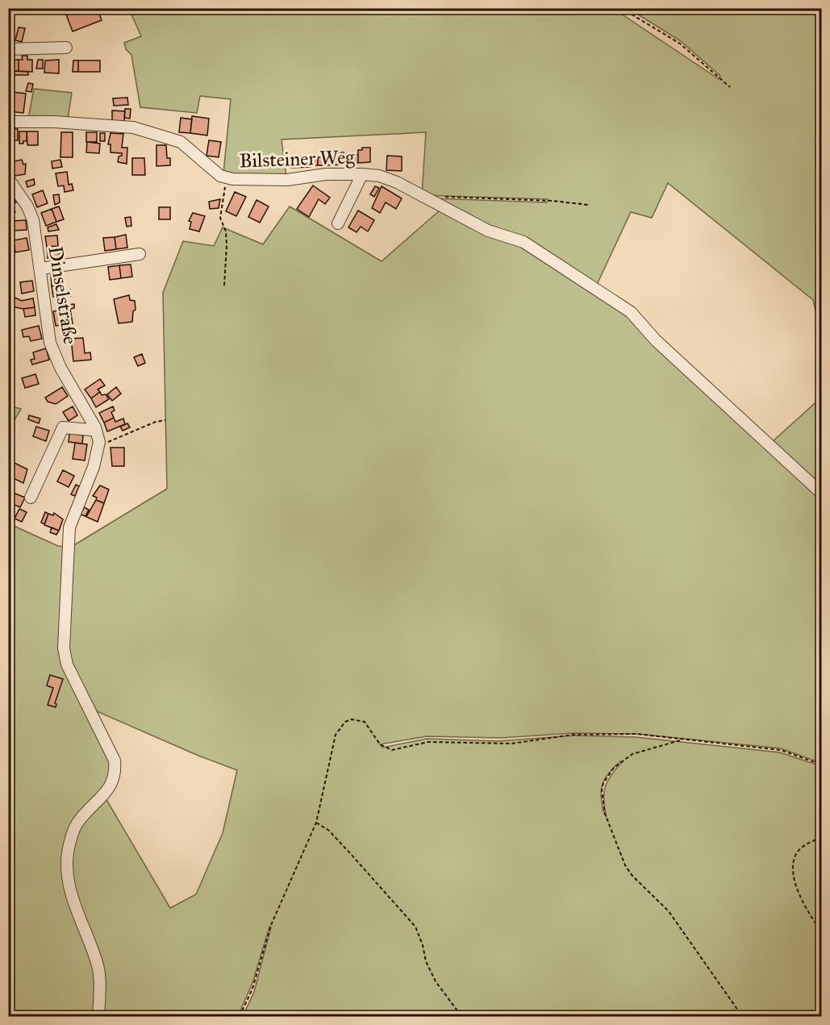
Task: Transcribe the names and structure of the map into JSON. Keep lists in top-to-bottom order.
{
  "streets": {
    "street": ["Bilsteiner Weg", "Dinselstraße"]
  }
}
